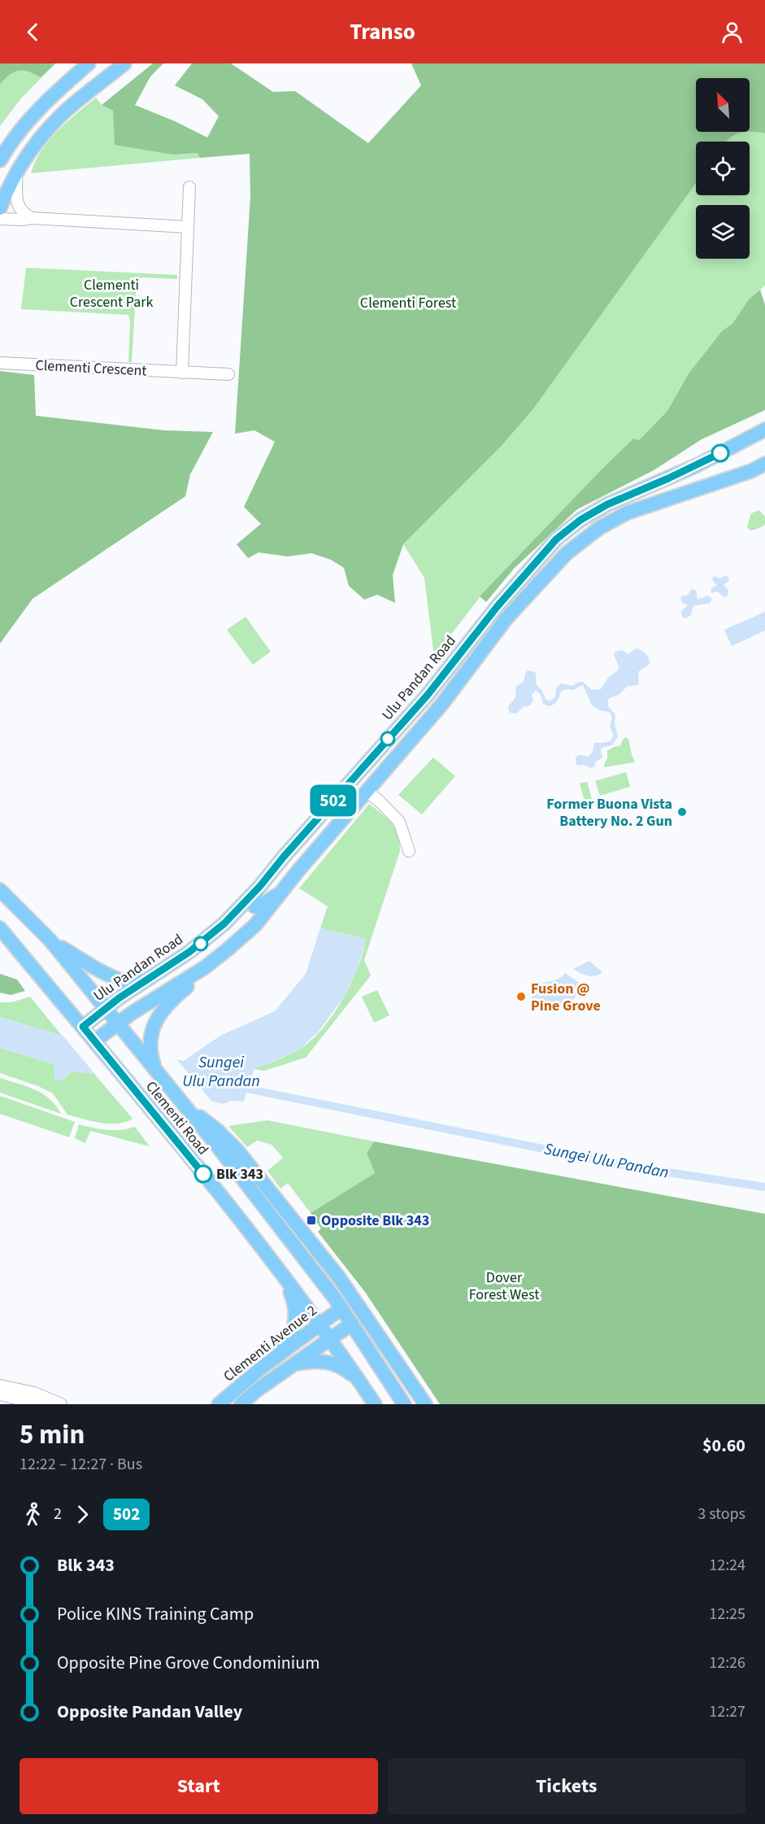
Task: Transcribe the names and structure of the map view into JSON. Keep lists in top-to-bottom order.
{
  "streets": {
    "main road": ["Ulu Pandan Road", "Clementi Road", "Clementi Avenue 2"],
    "street": ["Clementi Crescent"]
  },
  "crossings": [
    ["Ulu Pandan Road", "Clementi Road"],
    ["Clementi Road", "Clementi Avenue 2"]
  ],
  "water": ["Sungei Ulu Pandan"],
  "parks": ["Clementi Crescent Park", "Clementi Forest", "Dover Forest West"],
  "places": {
    "other": ["Former Buona Vista Battery No. 2 Gun", "Fusion @ Pine Grove", "Blk 343"],
    "transit": ["Opposite Blk 343"]
  },
  "lines": ["bus line 502"],
  "north": "top left",
  "page": {
    "header": "Transo",
    "on_map": "502",
    "heading": ["5 min", "12:22 – 12:27 · Bus", "$0.60"],
    "legs": ["2", "502", "3 stops"],
    "list": [
      {
        "name": "Blk 343",
        "value": "12:24"
      },
      {
        "name": "Police KINS Training Camp",
        "value": "12:25"
      },
      {
        "name": "Opposite Pine Grove Condominium",
        "value": "12:26"
      },
      {
        "name": "Opposite Pandan Valley",
        "value": "12:27"
      }
    ],
    "buttons": ["Start", "Tickets"]
  }
}
